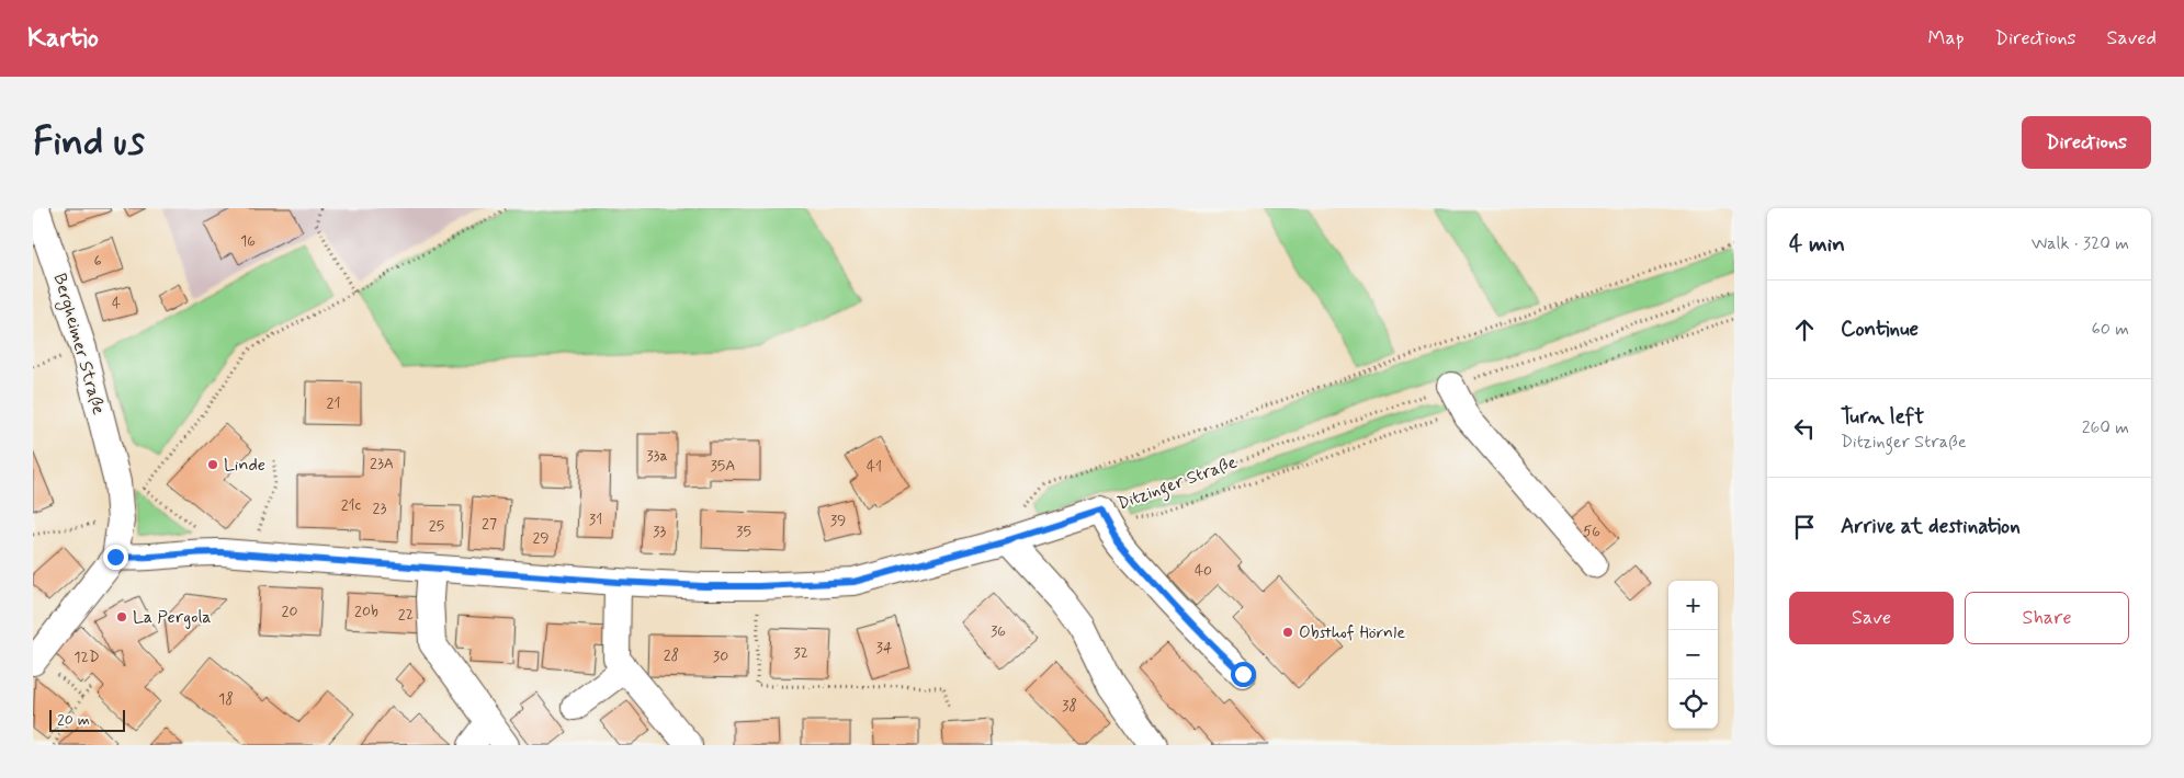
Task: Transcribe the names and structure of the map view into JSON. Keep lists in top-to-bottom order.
{
  "streets": {
    "street": ["Bergheimer Straße", "Ditzinger Straße"]
  },
  "places": ["Linde", "La Pergola", "Obsthof Hörnle"],
  "house_numbers": [
    "16",
    "6",
    "4",
    "21",
    "33a",
    "23A",
    "35A",
    "41",
    "21c",
    "23",
    "31",
    "39",
    "27",
    "25",
    "33",
    "35",
    "56",
    "29",
    "40",
    "20",
    "20b",
    "22",
    "36",
    "34",
    "32",
    "28",
    "30",
    "12D",
    "18",
    "38"
  ],
  "scale_bar": "20 m",
  "page": {
    "header": "Kartio",
    "nav": ["Map", "Directions", "Saved"],
    "buttons": [
      "Directions",
      ["Save", "Share"]
    ],
    "title": "Find us",
    "heading": ["4 min", "Walk · 320 m"],
    "list": [
      ["Continue", "60 m"],
      ["Turn left", "Ditzinger Straße", "260 m"],
      "Arrive at destination"
    ],
    "map_buttons": ["+", "−"],
    "scale": "20 m"
  }
}
